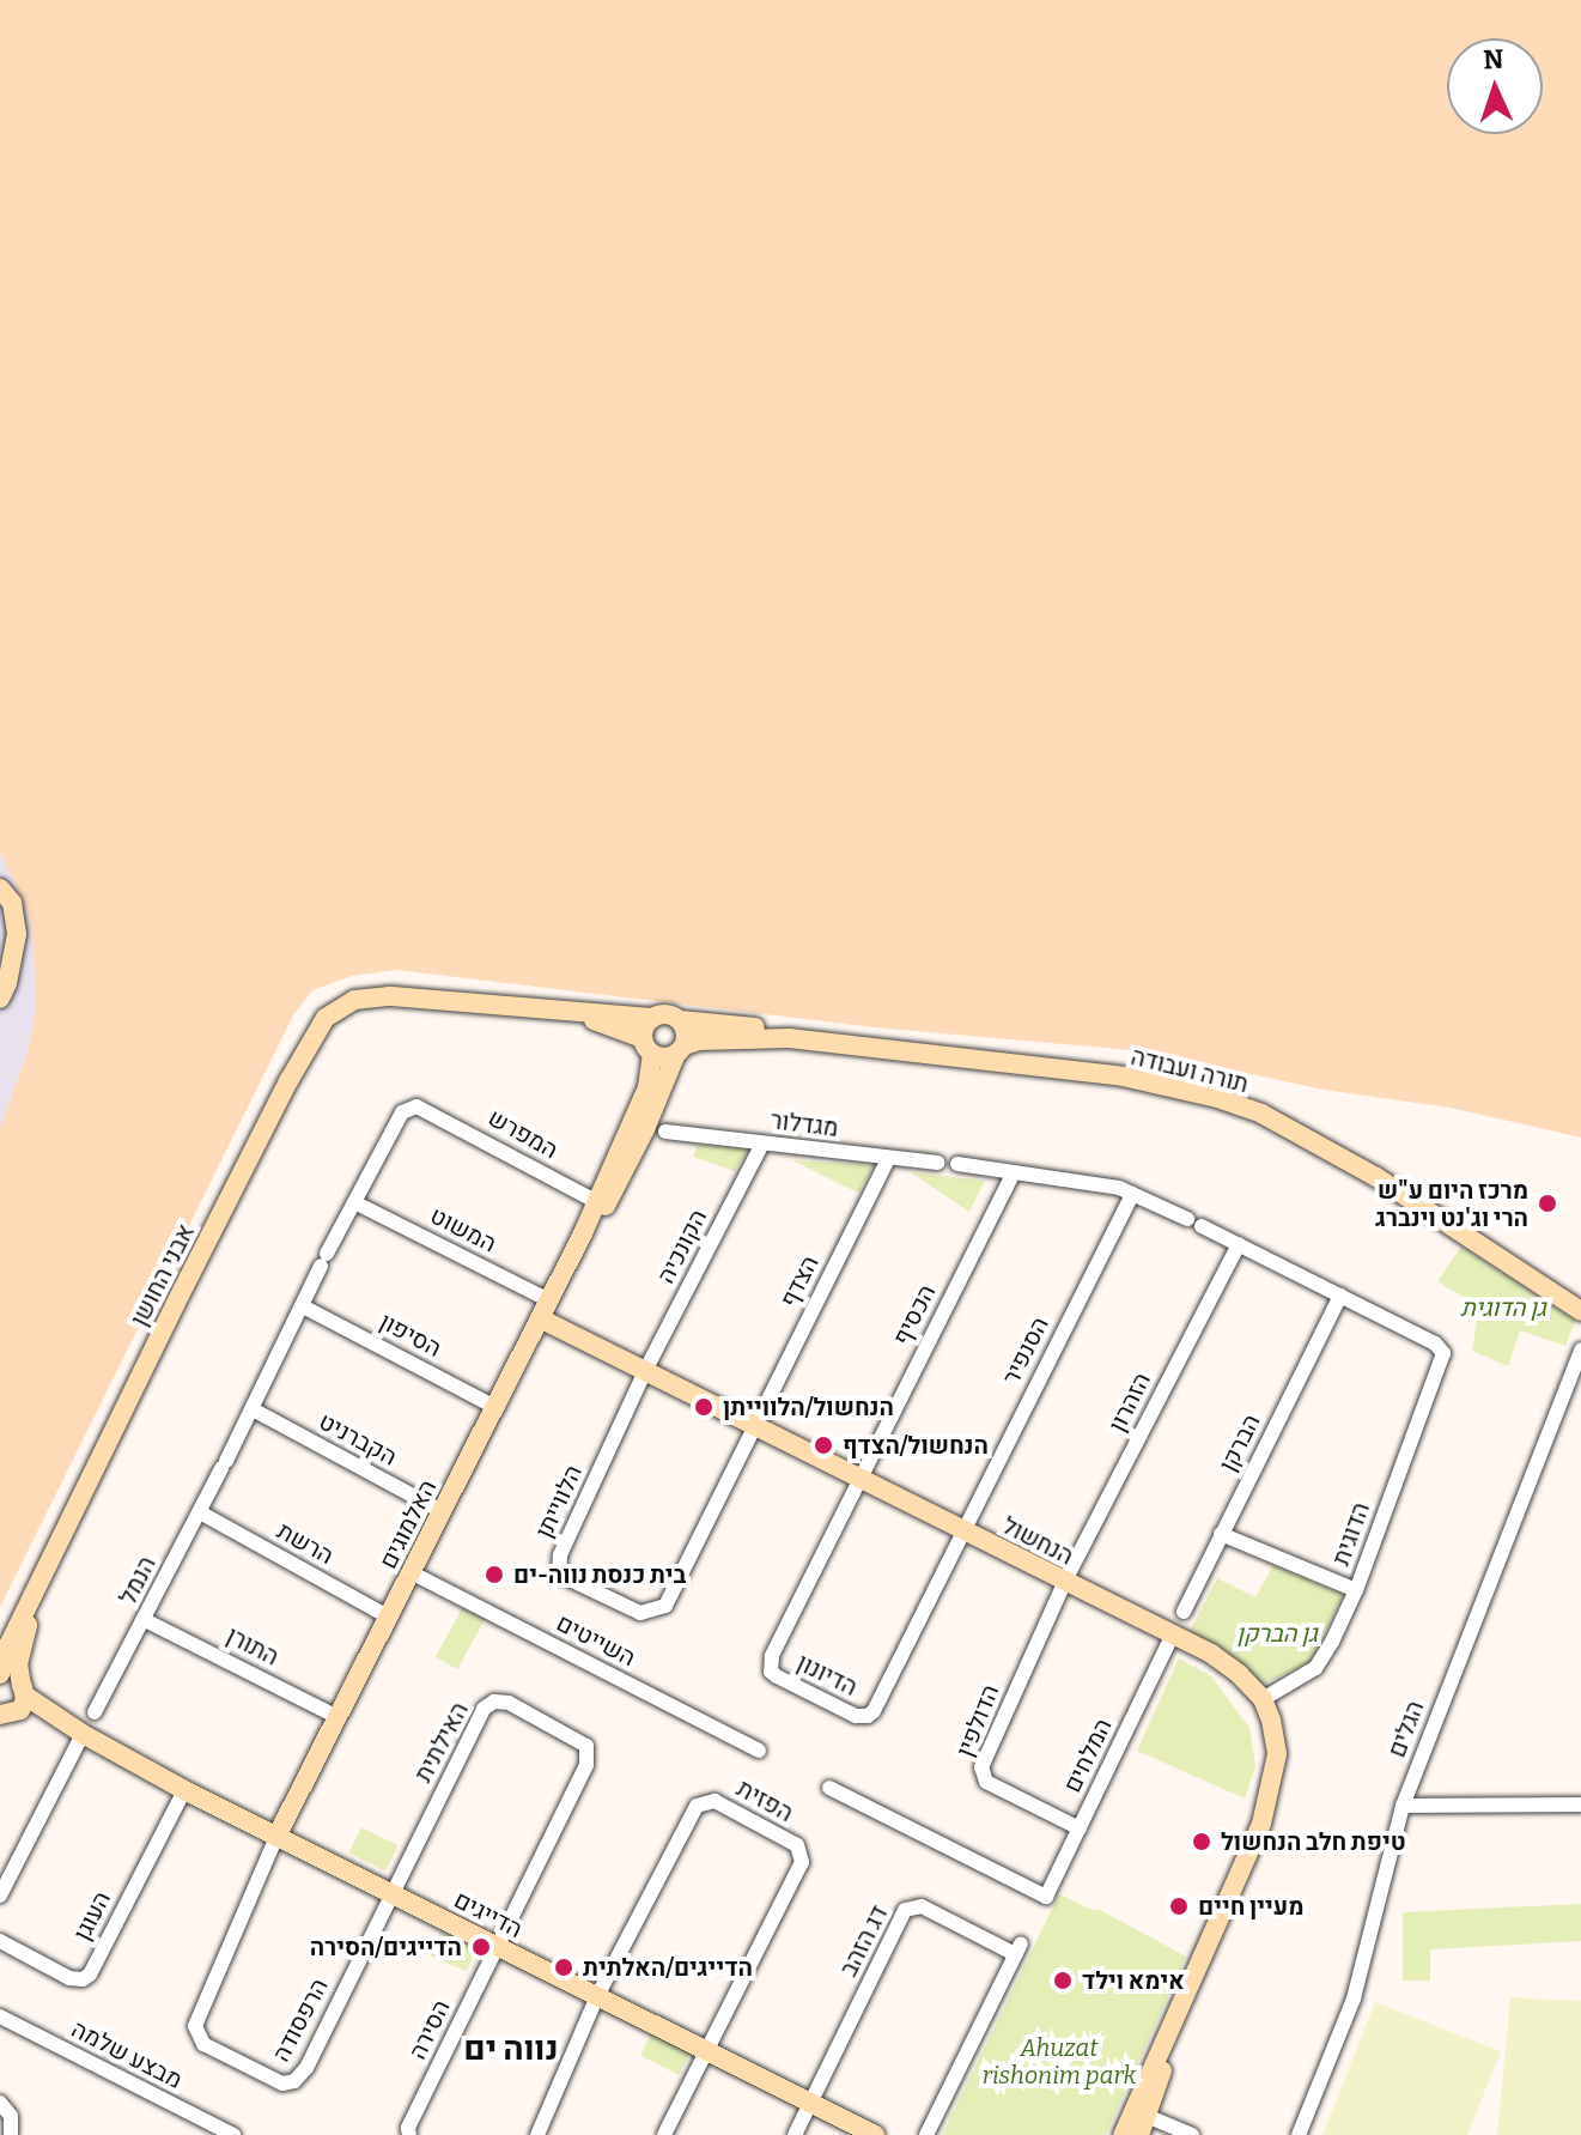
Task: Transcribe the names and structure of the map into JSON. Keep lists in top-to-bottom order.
{
  "streets": {
    "street": [
      "תורה ועבודה",
      "מגדלור",
      "המפרש",
      "המשוט",
      "הקונכיה",
      "אבני החושן",
      "הצדף",
      "הכסיף",
      "הסיפון",
      "הסנפיר",
      "הזהרון",
      "הקברניט",
      "הברקן",
      "הלווייתן",
      "האלמוגים",
      "הדוגית",
      "הנחשול",
      "הרשת",
      "הנמל",
      "השייטים",
      "התורן",
      "הדיונון",
      "הדולפין",
      "הגלים",
      "האילתית",
      "המלחים",
      "הפזית",
      "הדייגים",
      "העוגן",
      "דג הזהב",
      "הרפסודה",
      "הסירה",
      "מבצע שלמה"
    ]
  },
  "crossings": [
    ["תורה ועבודה", "האלמוגים"],
    ["מגדלור", "הקונכיה"],
    ["מגדלור", "הצדף"],
    ["המפרש", "האלמוגים"],
    ["המפרש", "הנמל"],
    ["המשוט", "האלמוגים"],
    ["המשוט", "הנחשול"],
    ["המשוט", "הנמל"],
    ["הקונכיה", "הלווייתן"],
    ["הקונכיה", "הנחשול"],
    ["אבני החושן", "הדייגים"],
    ["הצדף", "הלווייתן"],
    ["הצדף", "הנחשול"],
    ["הכסיף", "הנחשול"],
    ["הכסיף", "הדיונון"],
    ["הסיפון", "האלמוגים"],
    ["הסיפון", "הנמל"],
    ["הסנפיר", "הנחשול"],
    ["הסנפיר", "הדיונון"],
    ["הזהרון", "הנחשול"],
    ["הזהרון", "הדולפין"],
    ["הקברניט", "האלמוגים"],
    ["הקברניט", "הנמל"],
    ["הברקן", "הדוגית"],
    ["הלווייתן", "הנחשול"],
    ["האלמוגים", "הנחשול"],
    ["האלמוגים", "הרשת"],
    ["האלמוגים", "השייטים"],
    ["האלמוגים", "התורן"],
    ["האלמוגים", "הדייגים"],
    ["האלמוגים", "הרפסודה"],
    ["הדוגית", "הנחשול"],
    ["הנחשול", "הדיונון"],
    ["הנחשול", "הדולפין"],
    ["הנחשול", "המלחים"],
    ["הרשת", "הנמל"],
    ["הנמל", "התורן"],
    ["הדולפין", "המלחים"],
    ["האילתית", "הדייגים"],
    ["האילתית", "הרפסודה"],
    ["האילתית", "הסירה"],
    ["הפזית", "הדייגים"],
    ["הדייגים", "העוגן"],
    ["הדייגים", "דג הזהב"],
    ["הדייגים", "הרפסודה"],
    ["הדייגים", "הסירה"]
  ],
  "districts": ["נווה ים"],
  "parks": ["גן הדוגית", "גן הברקן", "Ahuzat rishonim park"],
  "places": [
    "מרכז היום ע\"ש הרי וג'נט וינברג",
    "הנחשול/הלווייתן",
    "הנחשול/הצדף",
    "בית כנסת נווה-ים",
    "טיפת חלב הנחשול",
    "מעיין חיים",
    "הדייגים/הסירה",
    "הדייגים/האלתית",
    "אימא וילד"
  ],
  "north": "top"
}
